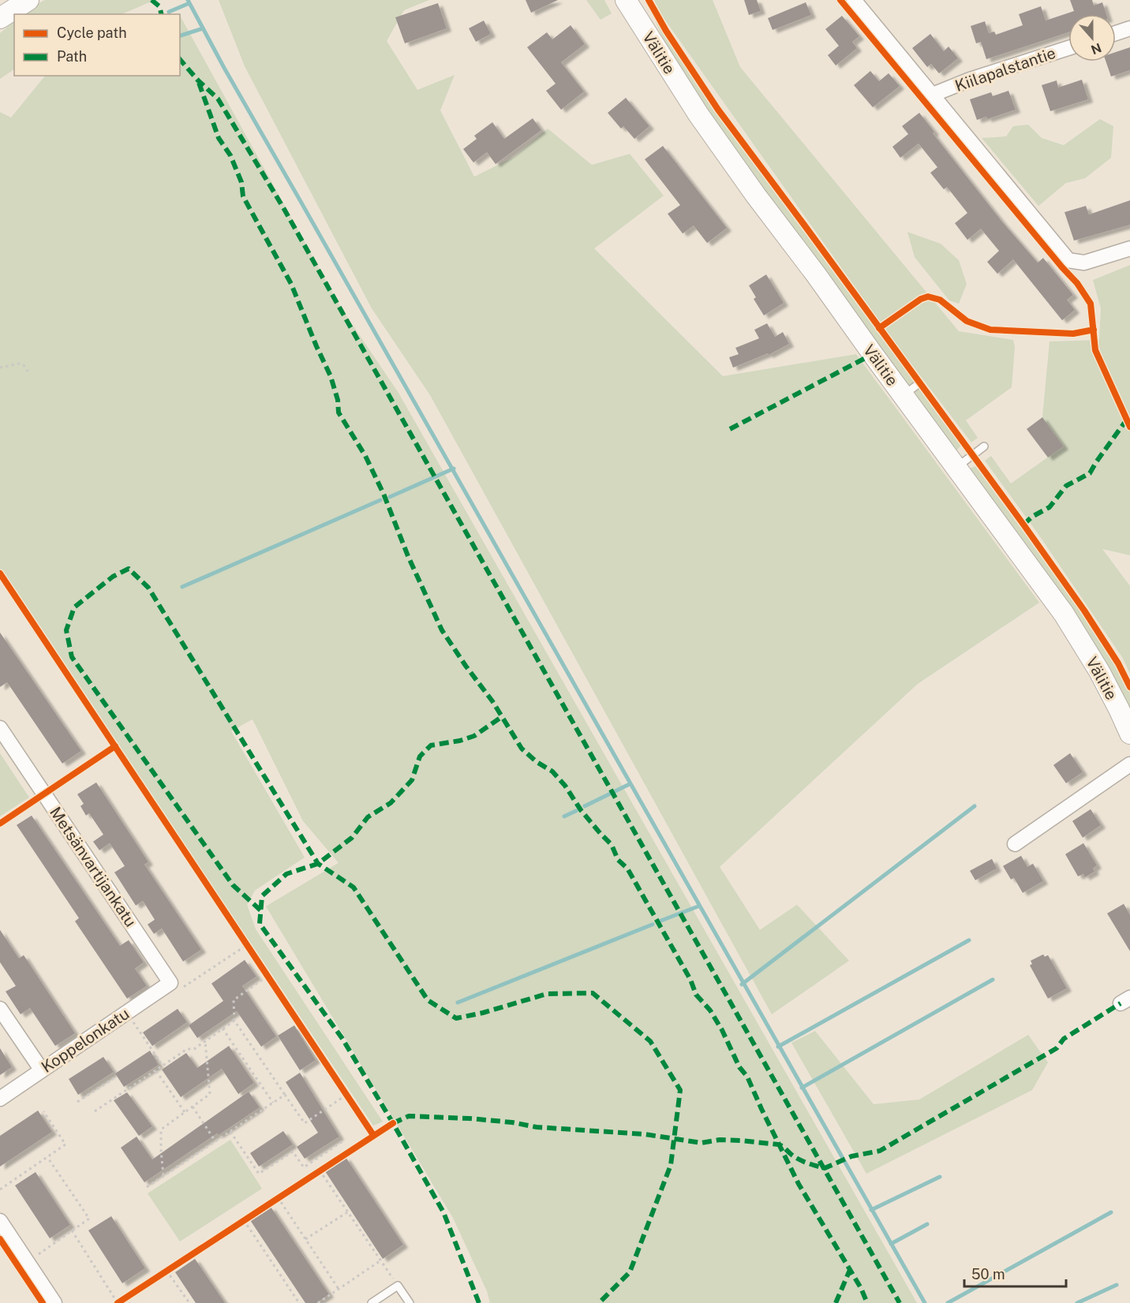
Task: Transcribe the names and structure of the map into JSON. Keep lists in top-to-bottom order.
{
  "streets": {
    "main road": ["Välitie"],
    "street": ["Kiilapalstantie", "Metsänvartijankatu", "Koppelonkatu"]
  },
  "crossings": [
    ["Metsänvartijankatu", "Koppelonkatu"]
  ],
  "legend": ["Cycle path", "Path"],
  "scale_bar": "50 m",
  "north": "bottom"
}
